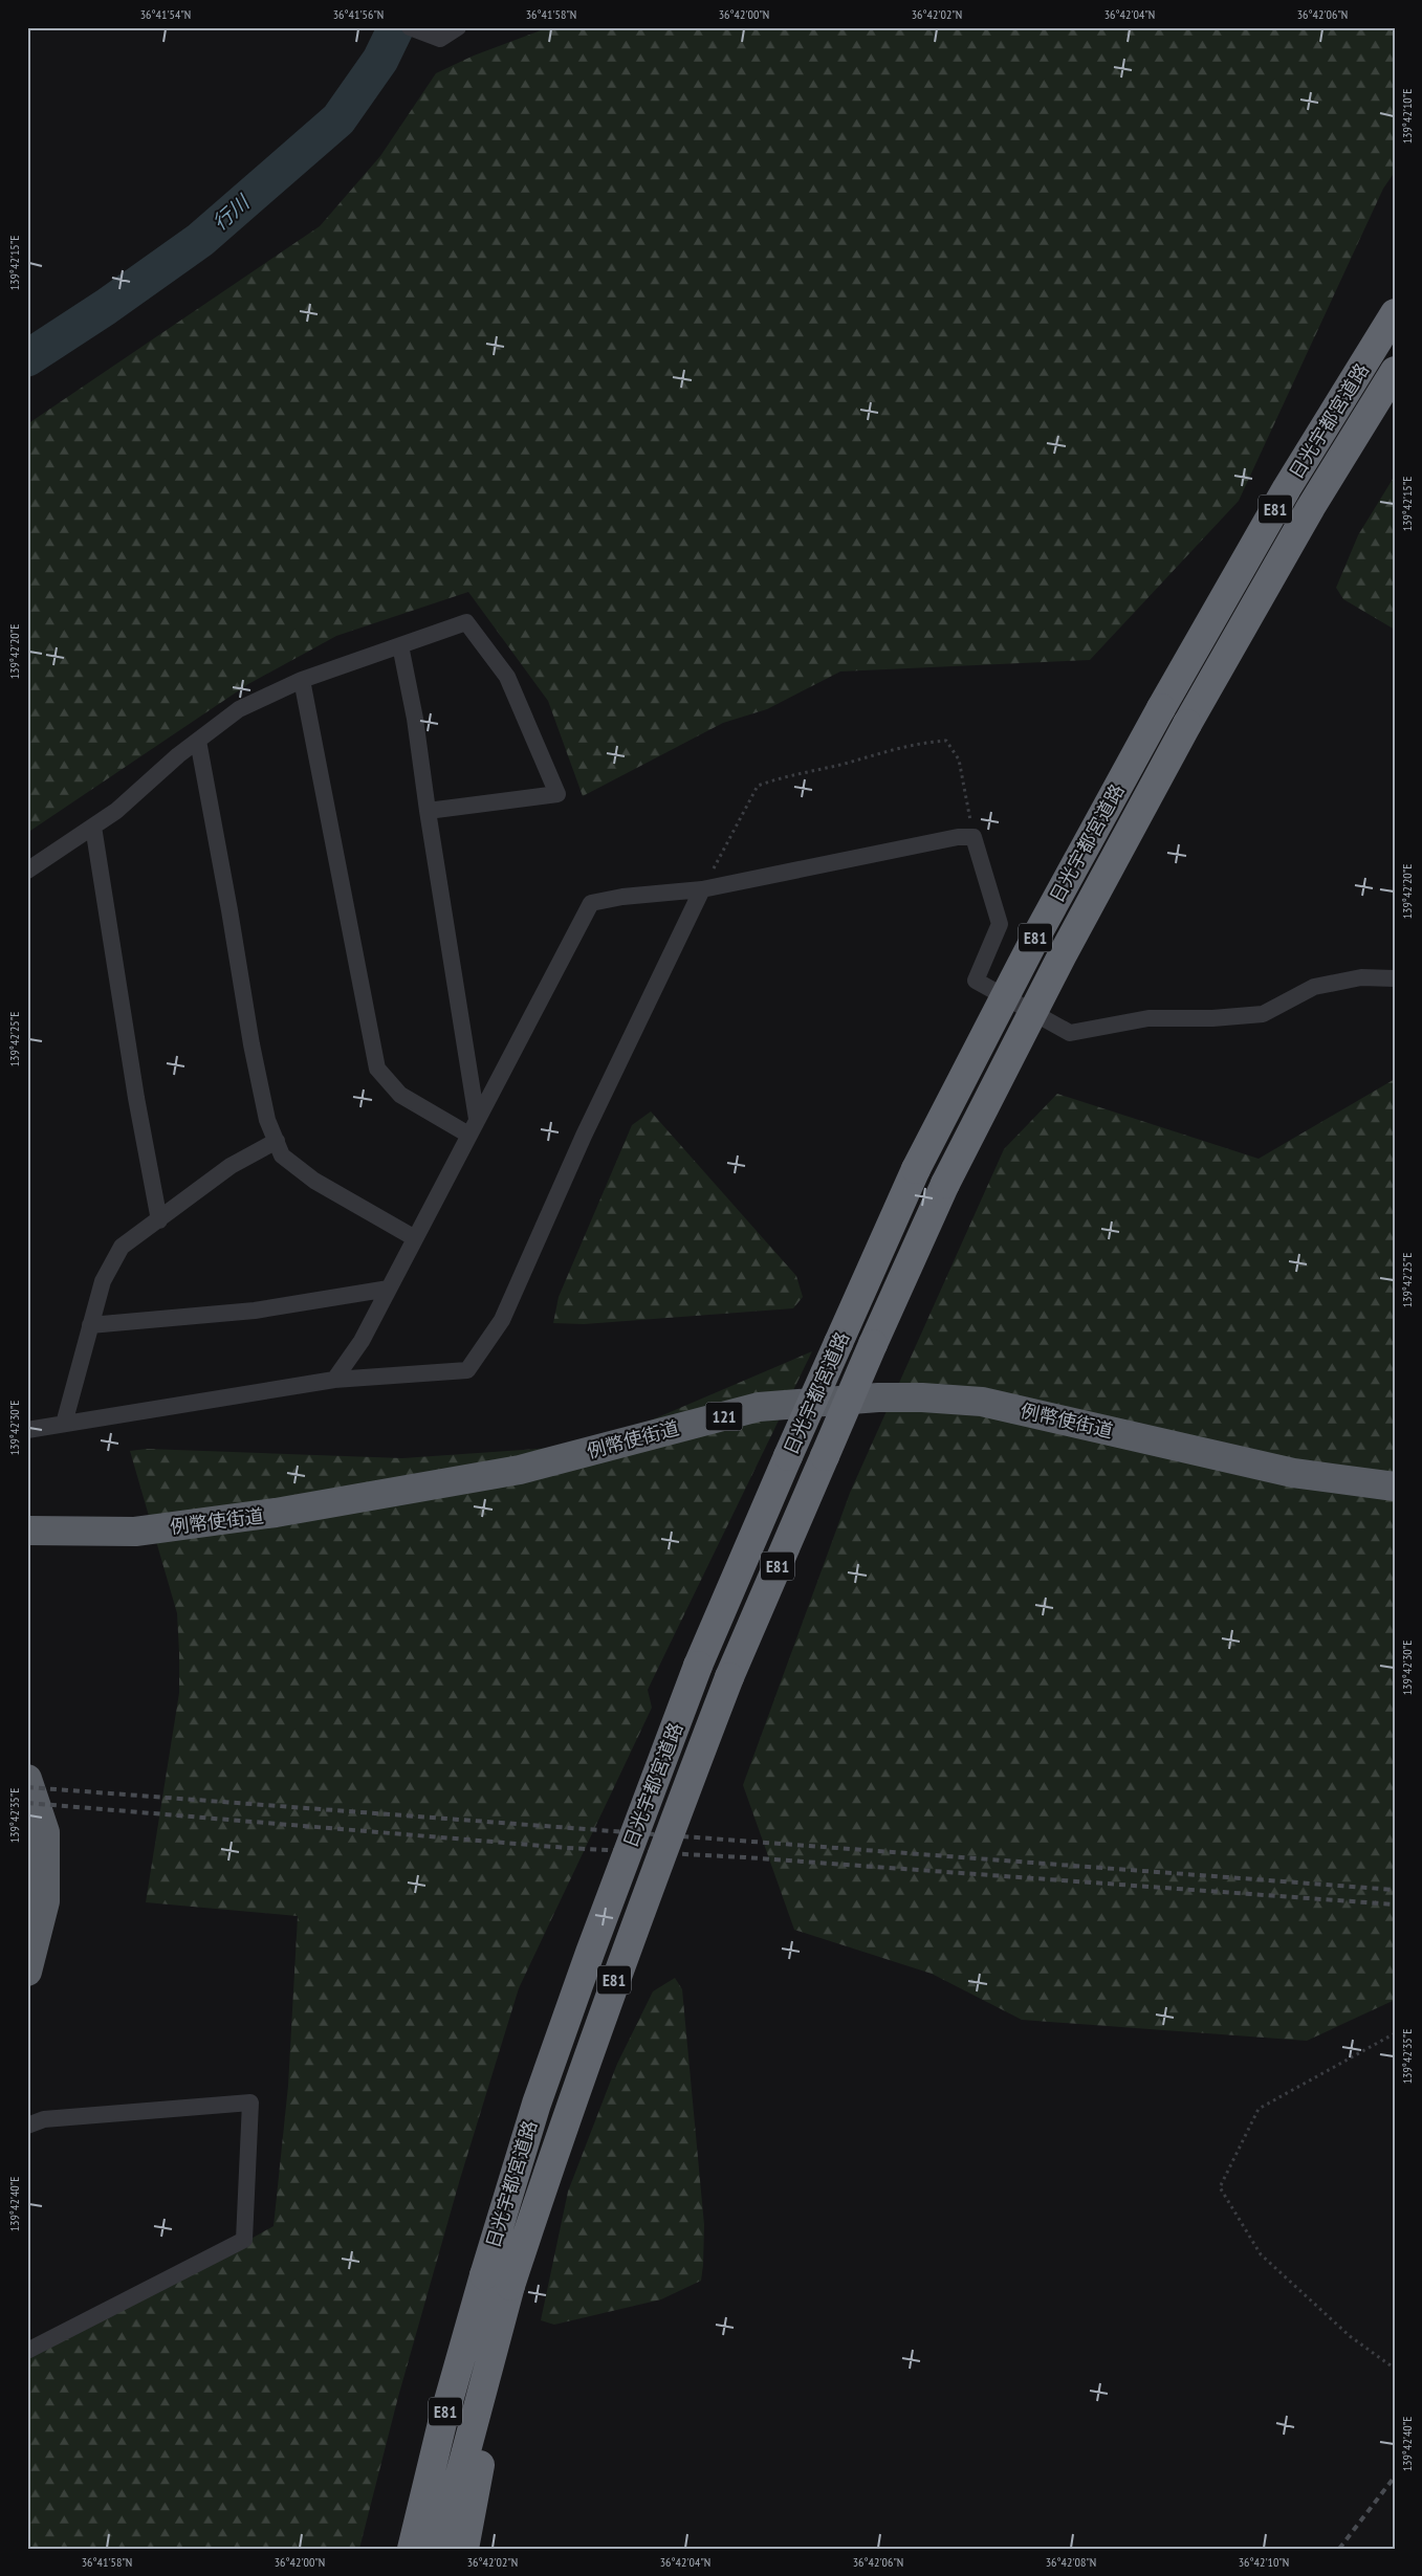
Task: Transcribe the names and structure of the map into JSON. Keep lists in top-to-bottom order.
{
  "streets": {
    "highway": [
      "日光宇都宮道路",
      "E81",
      "121",
      "例幣使街道"
    ]
  },
  "water": ["行川"],
  "coordinates": [
    "36°41'54\"N",
    "36°41'56\"N",
    "36°41'58\"N",
    "36°42'00\"N",
    "36°42'02\"N",
    "36°42'04\"N",
    "36°42'06\"N",
    "139°42'10\"E",
    "139°42'15\"E",
    "139°42'20\"E",
    "139°42'25\"E",
    "139°42'30\"E",
    "139°42'35\"E",
    "139°42'40\"E",
    "36°42'08\"N",
    "36°42'10\"N"
  ]
}
